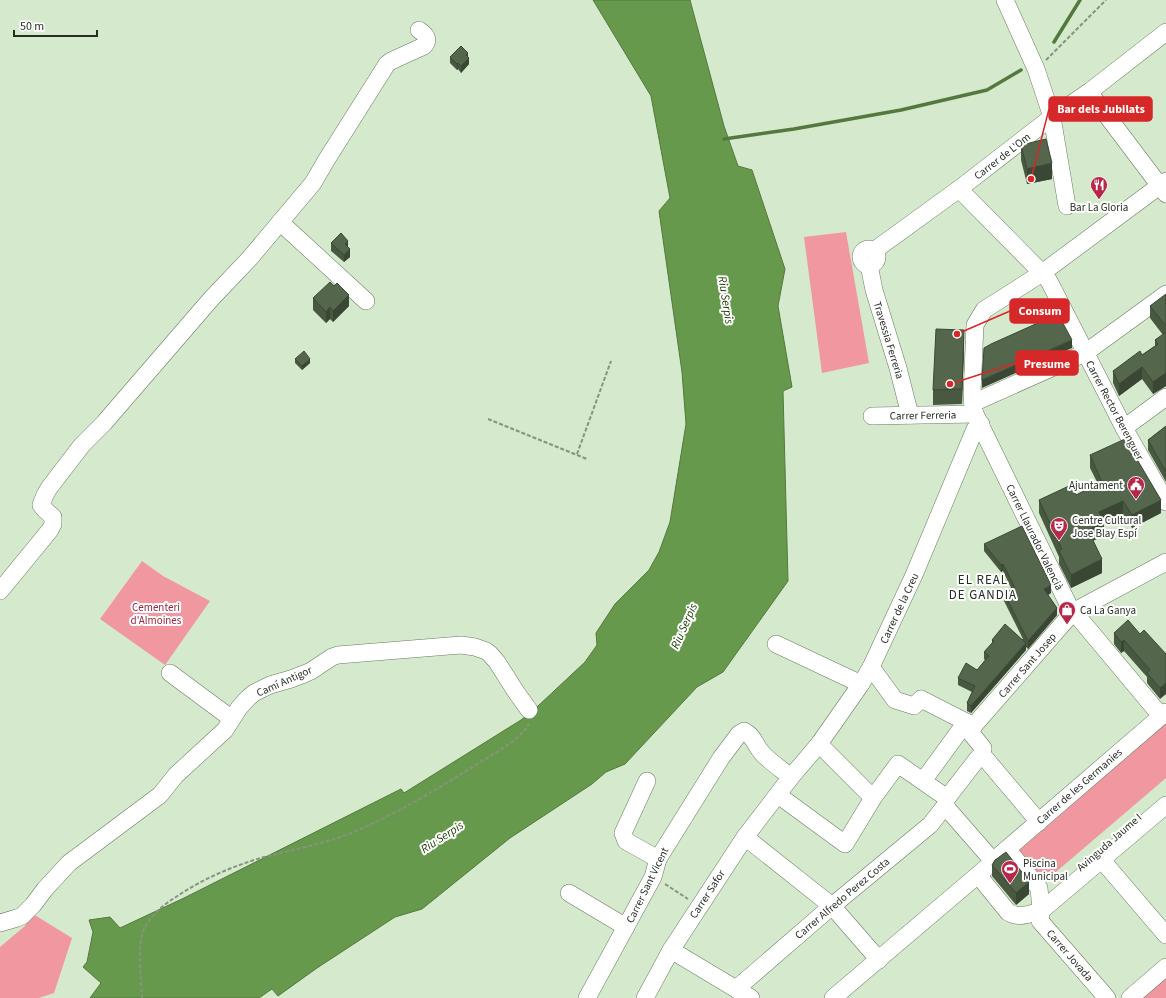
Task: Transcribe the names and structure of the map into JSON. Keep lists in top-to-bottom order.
{
  "streets": {
    "street": [
      "Carrer de L'Om",
      "Travessia Ferreria",
      "Carrer Rector Berenguer",
      "Carrer Ferreria",
      "Carrer Llaurador Valencià",
      "Carrer de la Creu",
      "Carrer Sant Josep",
      "Camí Antigor",
      "Carrer de les Germanies",
      "Avinguda Jaume I",
      "Carrer Sant Vicent",
      "Carrer Safor",
      "Carrer Alfredo Perez Costa",
      "Carrer Jovada"
    ]
  },
  "crossings": [
    ["Carrer de L'Om", "Travessia Ferreria"],
    ["Carrer de L'Om", "Carrer Rector Berenguer"],
    ["Travessia Ferreria", "Carrer Ferreria"],
    ["Carrer Ferreria", "Carrer Llaurador Valencià"],
    ["Carrer Ferreria", "Carrer de la Creu"],
    ["Carrer Llaurador Valencià", "Carrer de la Creu"],
    ["Carrer Llaurador Valencià", "Carrer Sant Josep"],
    ["Carrer Llaurador Valencià", "Carrer de les Germanies"],
    ["Carrer de la Creu", "Carrer Sant Vicent"],
    ["Carrer de la Creu", "Carrer Safor"],
    ["Carrer de les Germanies", "Avinguda Jaume I"],
    ["Avinguda Jaume I", "Carrer Jovada"]
  ],
  "districts": ["EL REAL DE GANDIA"],
  "water": ["Riu Serpis"],
  "parks": ["Cementeri d'Almoines"],
  "places": {
    "other": ["Bar dels Jubilats", "Consum", "Presume"],
    "restaurant": ["Bar La Gloria"],
    "public building": ["Ajuntament"],
    "theatre": ["Centre Cultural Jose Blay Espí"],
    "shop": ["Ca La Ganya"],
    "sports": ["Piscina Municipal"]
  },
  "scale_bar": "50 m"
}
